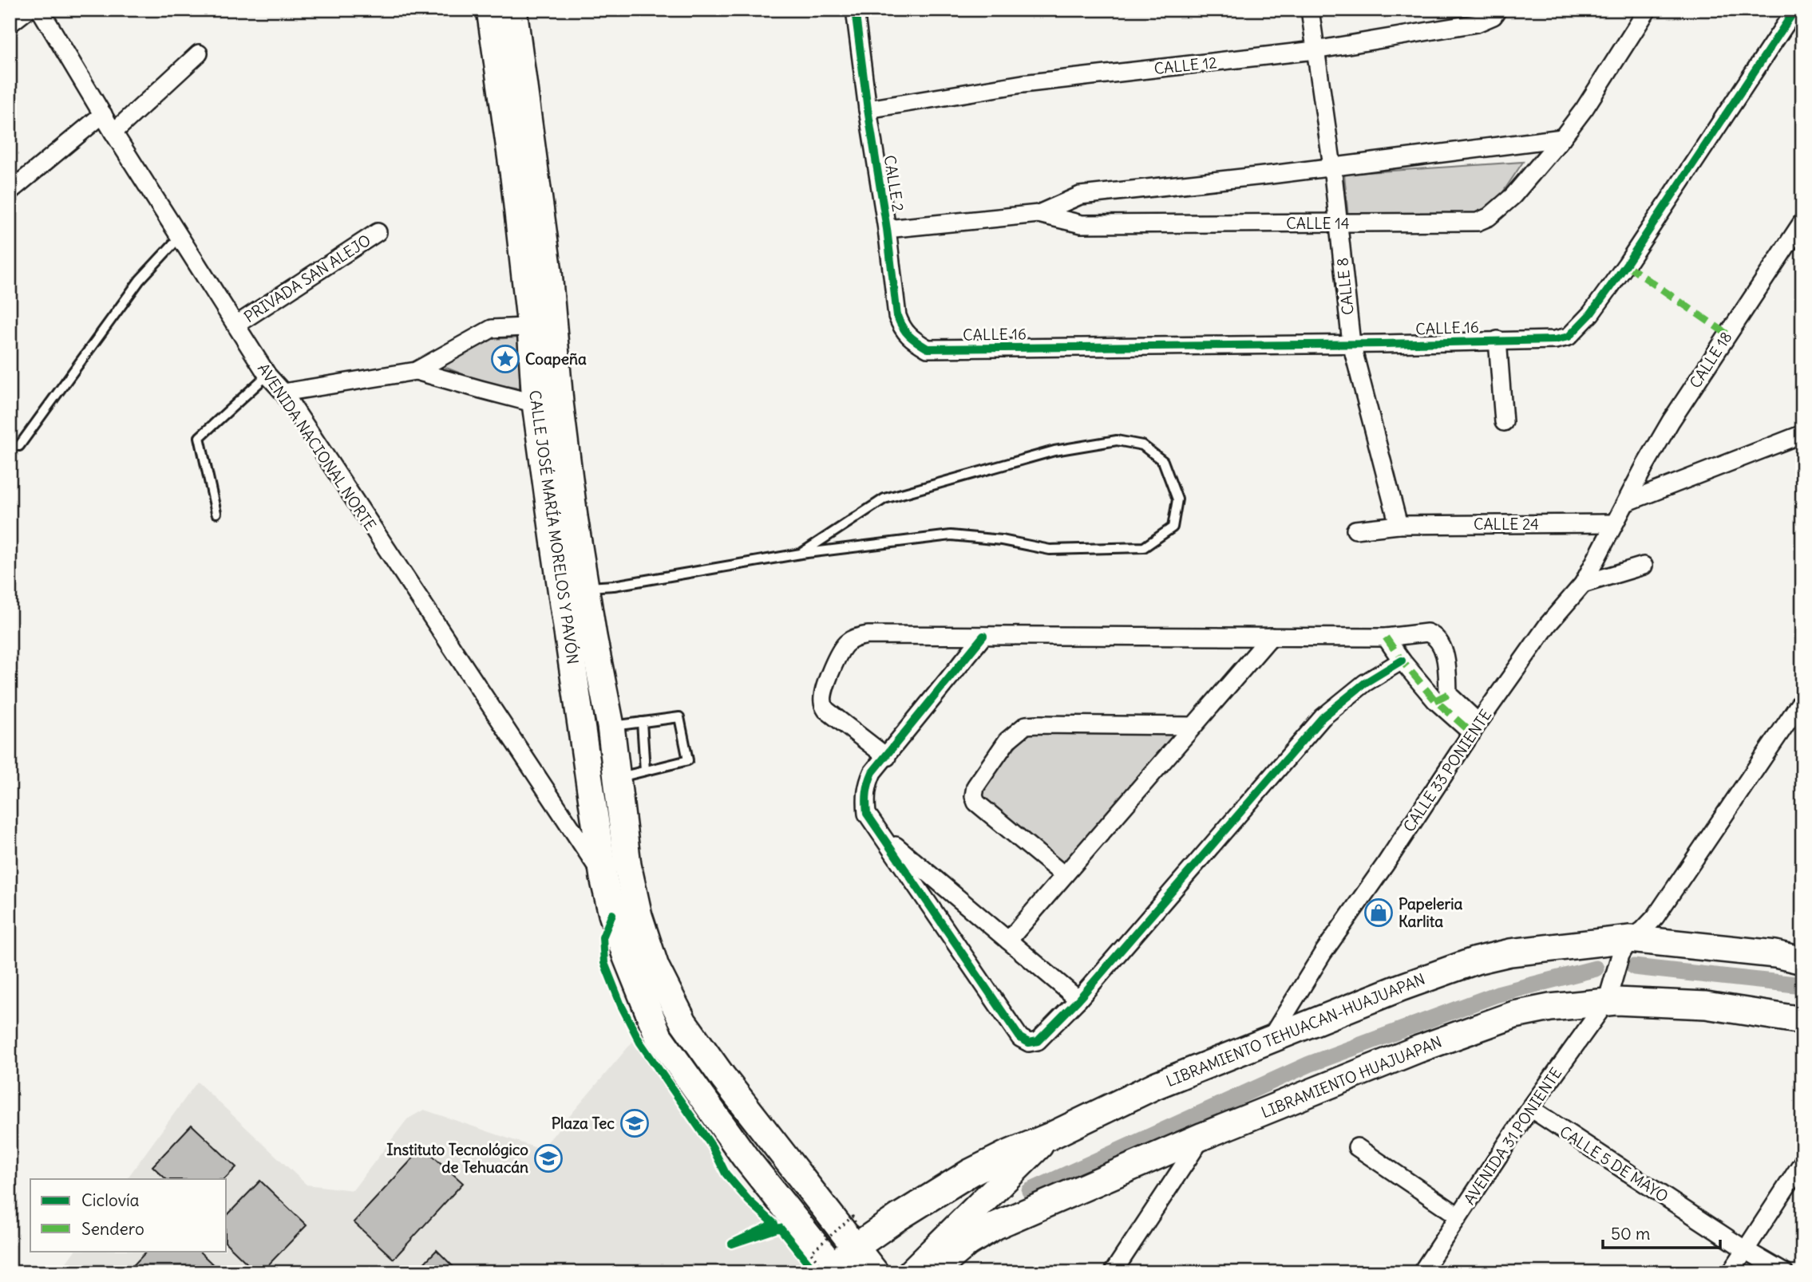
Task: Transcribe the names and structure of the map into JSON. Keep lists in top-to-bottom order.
{
  "streets": {
    "main road": ["CALLE JOSÉ MARÍA MORELOS Y PAVÓN", "LIBRAMIENTO TEHUACAN-HUAJUAPAN", "LIBRAMIENTO HUAJUAPAN"],
    "street": [
      "CALLE 12",
      "CALLE 2",
      "CALLE 14",
      "PRIVADA SAN ALEJO",
      "CALLE 8",
      "CALLE 16",
      "CALLE 18",
      "AVENIDA NACIONAL NORTE",
      "CALLE 24",
      "CALLE 33 PONIENTE",
      "AVENIDA 31 PONIENTE",
      "CALLE 5 DE MAYO"
    ]
  },
  "crossings": [
    ["CALLE 12", "CALLE 2"],
    ["CALLE 12", "CALLE 8"],
    ["CALLE 2", "CALLE 14"],
    ["CALLE 2", "CALLE 16"],
    ["CALLE 14", "CALLE 8"],
    ["PRIVADA SAN ALEJO", "AVENIDA NACIONAL NORTE"],
    ["CALLE 8", "CALLE 16"],
    ["CALLE 8", "CALLE 24"],
    ["CALLE 18", "CALLE 33 PONIENTE"],
    ["AVENIDA NACIONAL NORTE", "CALLE JOSÉ MARÍA MORELOS Y PAVÓN"],
    ["CALLE 24", "CALLE 33 PONIENTE"],
    ["CALLE JOSÉ MARÍA MORELOS Y PAVÓN", "LIBRAMIENTO TEHUACAN-HUAJUAPAN"],
    ["CALLE 33 PONIENTE", "LIBRAMIENTO TEHUACAN-HUAJUAPAN"],
    ["LIBRAMIENTO TEHUACAN-HUAJUAPAN", "AVENIDA 31 PONIENTE"],
    ["LIBRAMIENTO HUAJUAPAN", "AVENIDA 31 PONIENTE"],
    ["AVENIDA 31 PONIENTE", "CALLE 5 DE MAYO"]
  ],
  "places": {
    "place": ["Coapeña"],
    "shop": ["Papeleria Karlita"],
    "school or university": ["Plaza Tec", "Instituto Tecnológico de Tehuacán"]
  },
  "legend": ["Ciclovía", "Sendero"],
  "scale_bar": "50 m"
}
